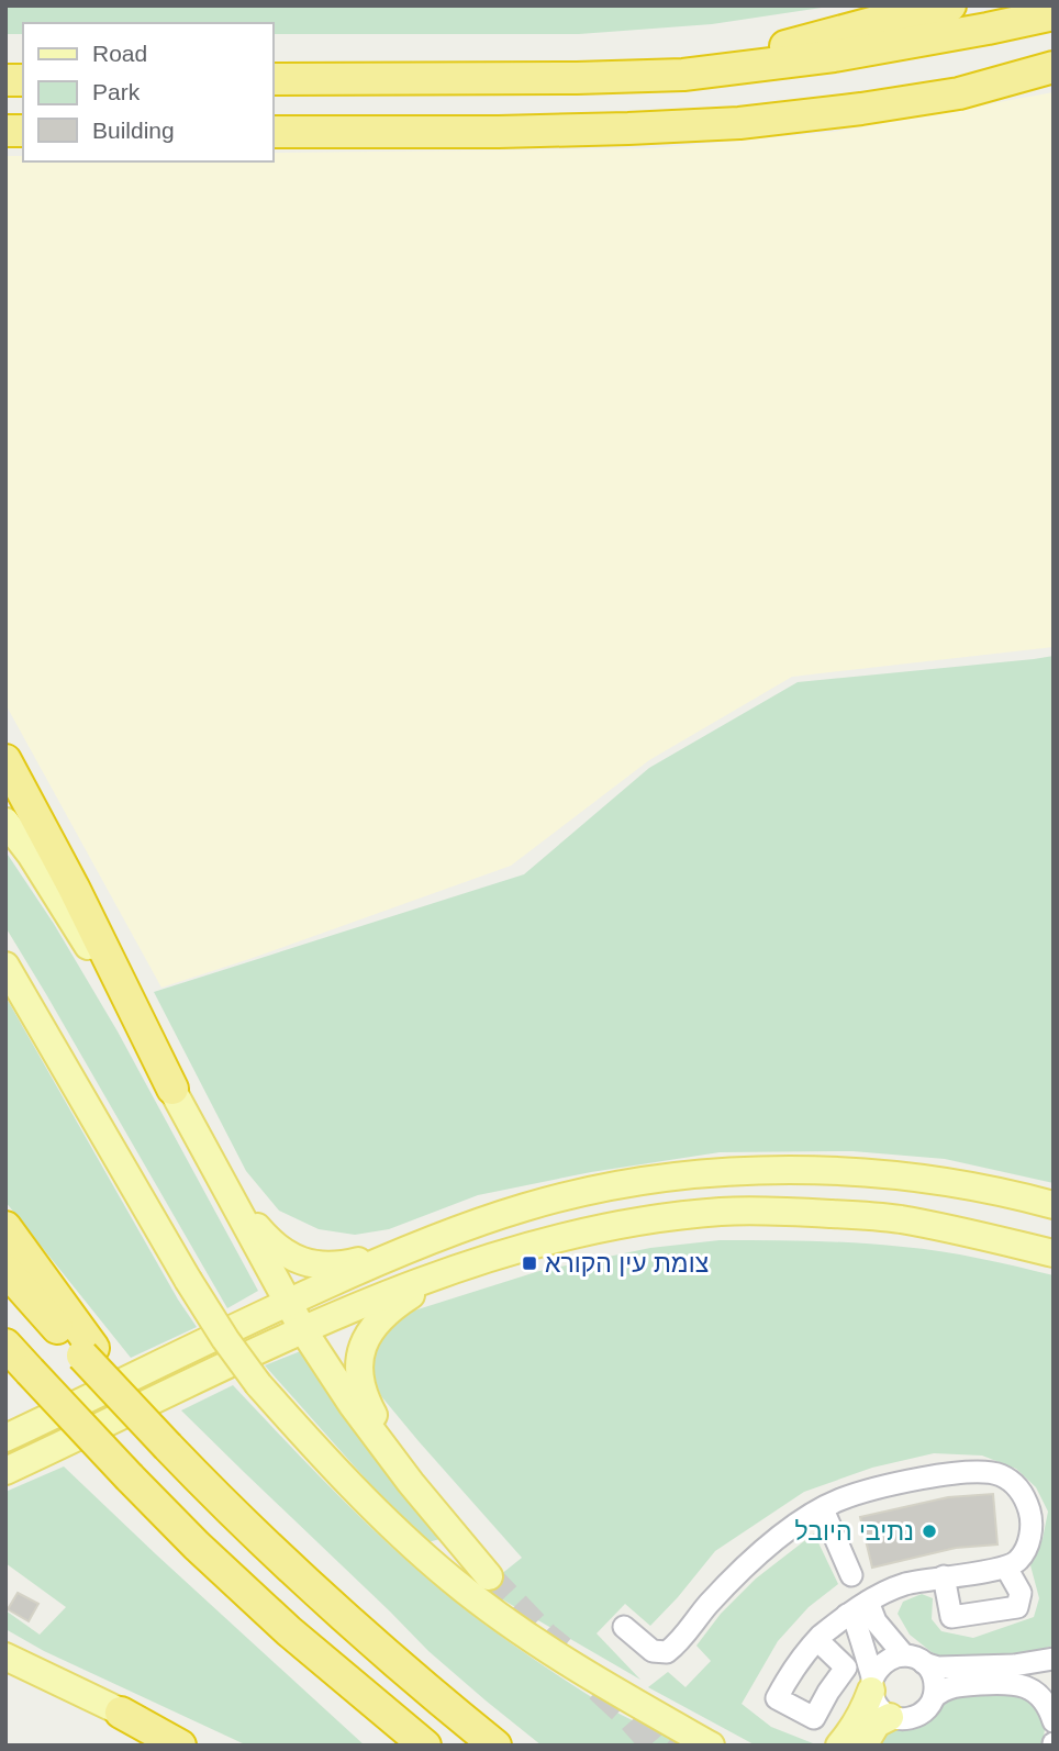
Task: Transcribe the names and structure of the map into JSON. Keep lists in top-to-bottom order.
{
  "places": {
    "transit": ["צומת עין הקורא"],
    "other": ["נתיבי היובל"]
  },
  "legend": ["Road", "Park", "Building"]
}
